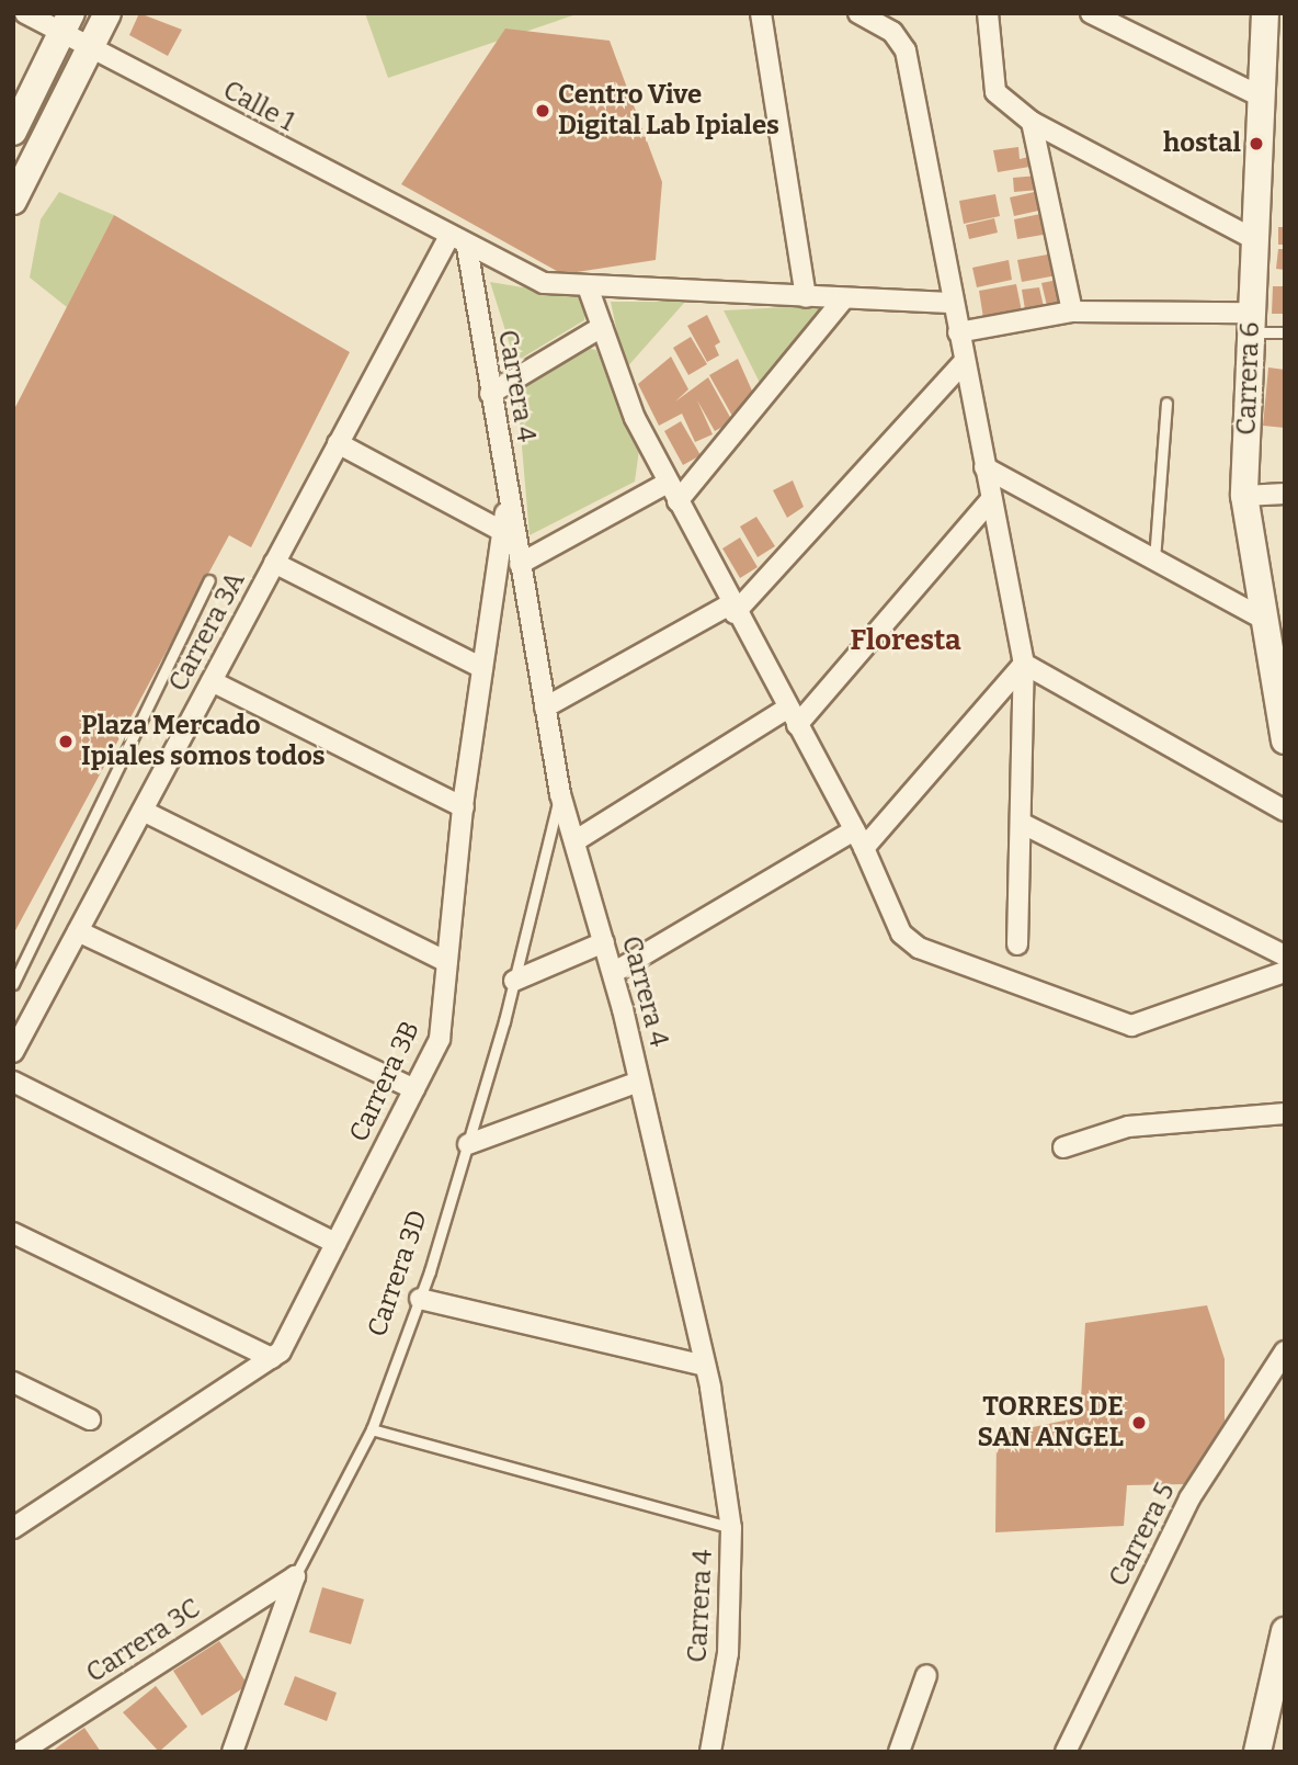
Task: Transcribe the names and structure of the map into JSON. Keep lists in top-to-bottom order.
{
  "streets": {
    "main road": ["Carrera 6"],
    "street": [
      "Calle 1",
      "Carrera 4",
      "Carrera 3A",
      "Carrera 3B",
      "Carrera 3D",
      "Carrera 5",
      "Carrera 3C"
    ]
  },
  "crossings": [
    ["Calle 1", "Carrera 4"],
    ["Calle 1", "Carrera 3A"],
    ["Carrera 4", "Carrera 3B"],
    ["Carrera 4", "Carrera 3D"],
    ["Carrera 3D", "Carrera 3C"]
  ],
  "districts": ["Floresta"],
  "places": [
    "Centro Vive Digital Lab Ipiales",
    "hostal",
    "Plaza Mercado Ipiales somos todos",
    "TORRES DE SAN ANGEL"
  ]
}
